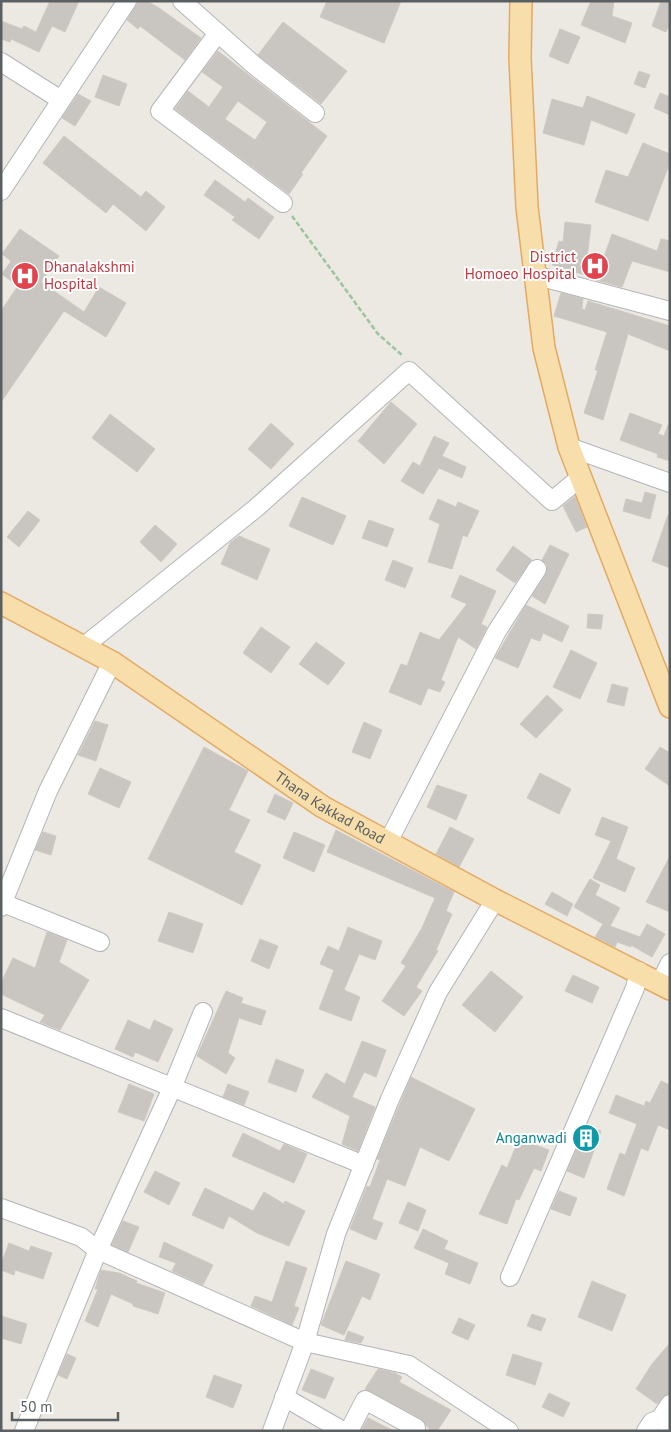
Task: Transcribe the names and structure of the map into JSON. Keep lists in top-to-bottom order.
{
  "streets": {
    "main road": ["Thana Kakkad Road"]
  },
  "places": {
    "hospital": ["District Homoeo Hospital", "Dhanalakshmi Hospital"],
    "building": ["Anganwadi"]
  },
  "scale_bar": "50 m"
}
